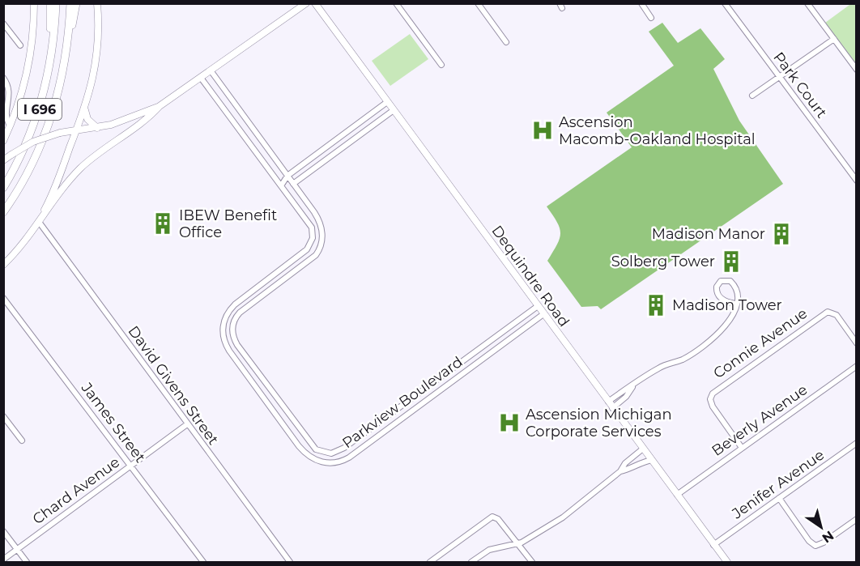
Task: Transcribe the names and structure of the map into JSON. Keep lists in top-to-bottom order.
{
  "streets": {
    "highway": ["I 696"],
    "main road": ["Dequindre Road"],
    "street": [
      "Park Court",
      "Connie Avenue",
      "David Givens Street",
      "Parkview Boulevard",
      "Beverly Avenue",
      "James Street",
      "Jenifer Avenue",
      "Chard Avenue"
    ]
  },
  "crossings": [
    ["Dequindre Road", "Parkview Boulevard"],
    ["Dequindre Road", "Beverly Avenue"],
    ["Dequindre Road", "Jenifer Avenue"],
    ["Connie Avenue", "Beverly Avenue"],
    ["David Givens Street", "Chard Avenue"],
    ["James Street", "Chard Avenue"]
  ],
  "places": {
    "hospital": ["Ascension Macomb-Oakland Hospital", "Ascension Michigan Corporate Services"],
    "building": [
      "IBEW Benefit Office",
      "Madison Manor",
      "Solberg Tower",
      "Madison Tower"
    ]
  },
  "north": "bottom right"
}
